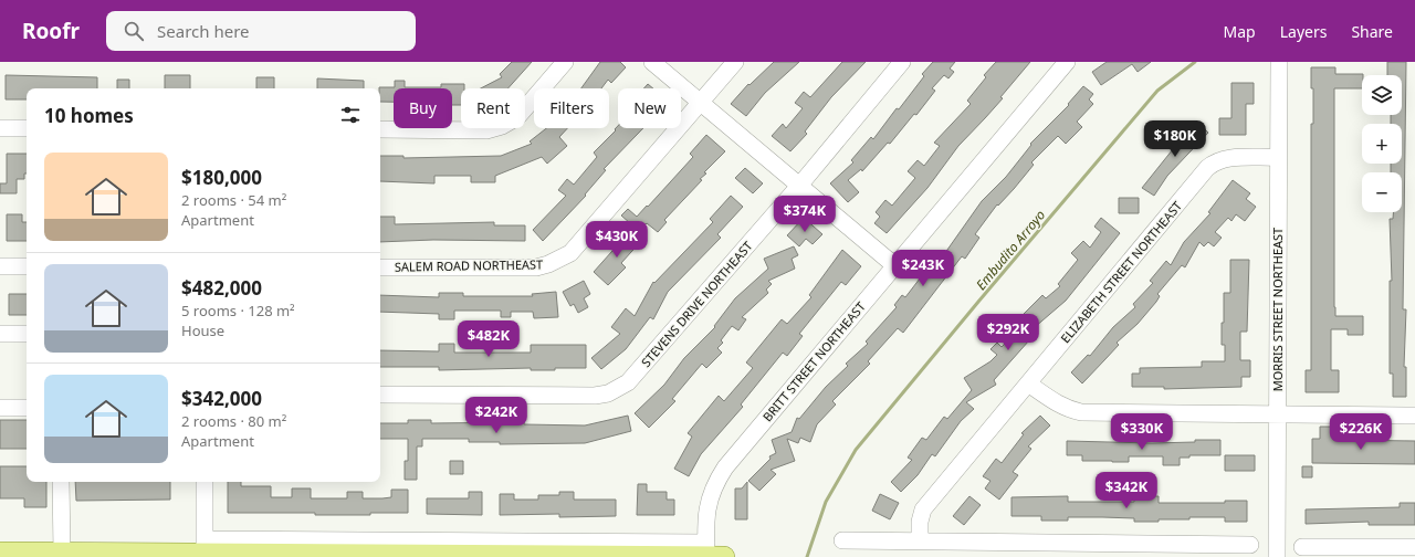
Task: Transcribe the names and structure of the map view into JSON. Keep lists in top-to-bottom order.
{
  "streets": {
    "street": [
      "SALEM ROAD NORTHEAST",
      "ELIZABETH STREET NORTHEAST",
      "STEVENS DRIVE NORTHEAST",
      "MORRIS STREET NORTHEAST",
      "BRITT STREET NORTHEAST"
    ]
  },
  "crossings": [
    ["ELIZABETH STREET NORTHEAST", "MORRIS STREET NORTHEAST"]
  ],
  "water": ["Embudito Arroyo"],
  "page": {
    "header": "Roofr",
    "search": "Search here",
    "nav": ["Map", "Layers", "Share"],
    "map_buttons": ["+", "−"],
    "chip": [
      "Buy",
      "Rent",
      "Filters",
      "New"
    ],
    "heading": "10 homes",
    "price": [
      "$180K",
      "$374K",
      "$430K",
      "$243K",
      "$292K",
      "$482K",
      "$242K",
      "$330K",
      "$226K",
      "$342K"
    ],
    "list": [
      {
        "name": "$180,000",
        "note": "2 rooms · 54 m² · Apartment"
      },
      {
        "name": "$482,000",
        "note": "5 rooms · 128 m² · House"
      },
      {
        "name": "$342,000",
        "note": "2 rooms · 80 m² · Apartment"
      }
    ]
  }
}
